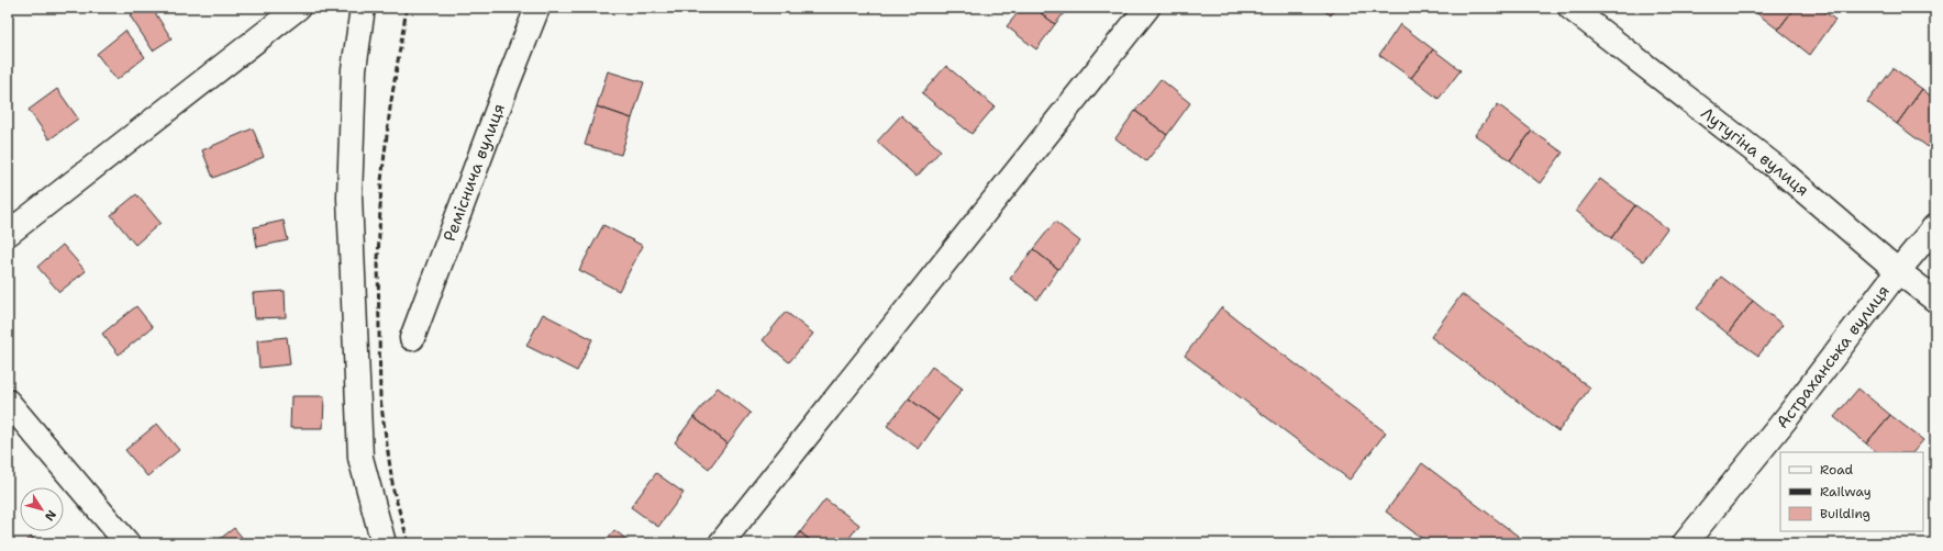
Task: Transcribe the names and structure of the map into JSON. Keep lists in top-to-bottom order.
{
  "streets": {
    "street": ["Лутугіна вулиця", "Реміснича вулиця", "Астраханська вулиця"]
  },
  "crossings": [
    ["Лутугіна вулиця", "Астраханська вулиця"]
  ],
  "legend": ["Road", "Railway", "Building"],
  "north": "bottom right"
}
